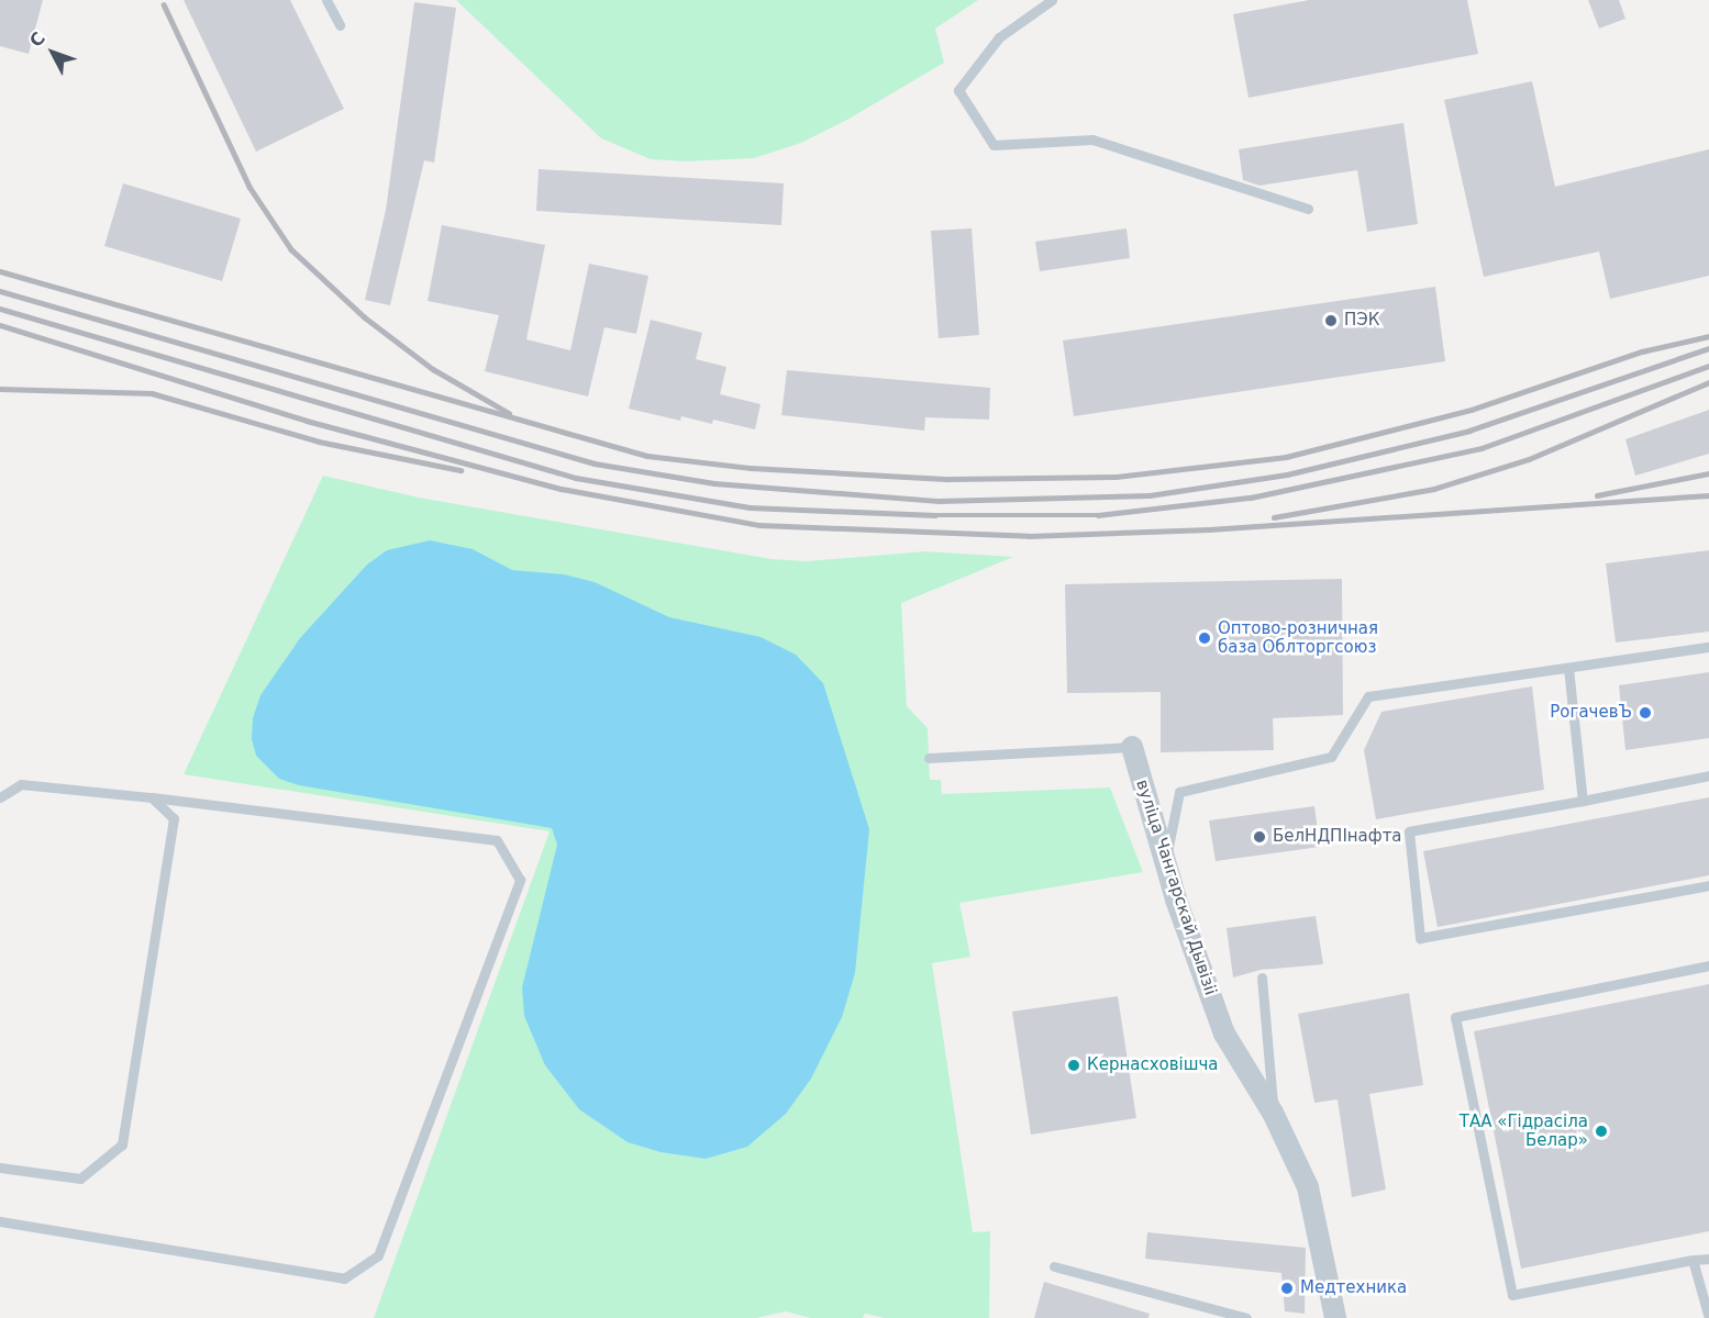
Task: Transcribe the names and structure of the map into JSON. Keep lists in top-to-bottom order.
{
  "streets": {
    "street": ["вуліца Чангарскай Дывізіі"]
  },
  "places": [
    "ПЭК",
    "Оптово-розничная база Облторгсоюз",
    "РогачевЪ",
    "БелНДПІнафта",
    "Кернасховішча",
    "ТАА «Гідрасіла Белар»",
    "Медтехника"
  ],
  "north": "top left"
}
